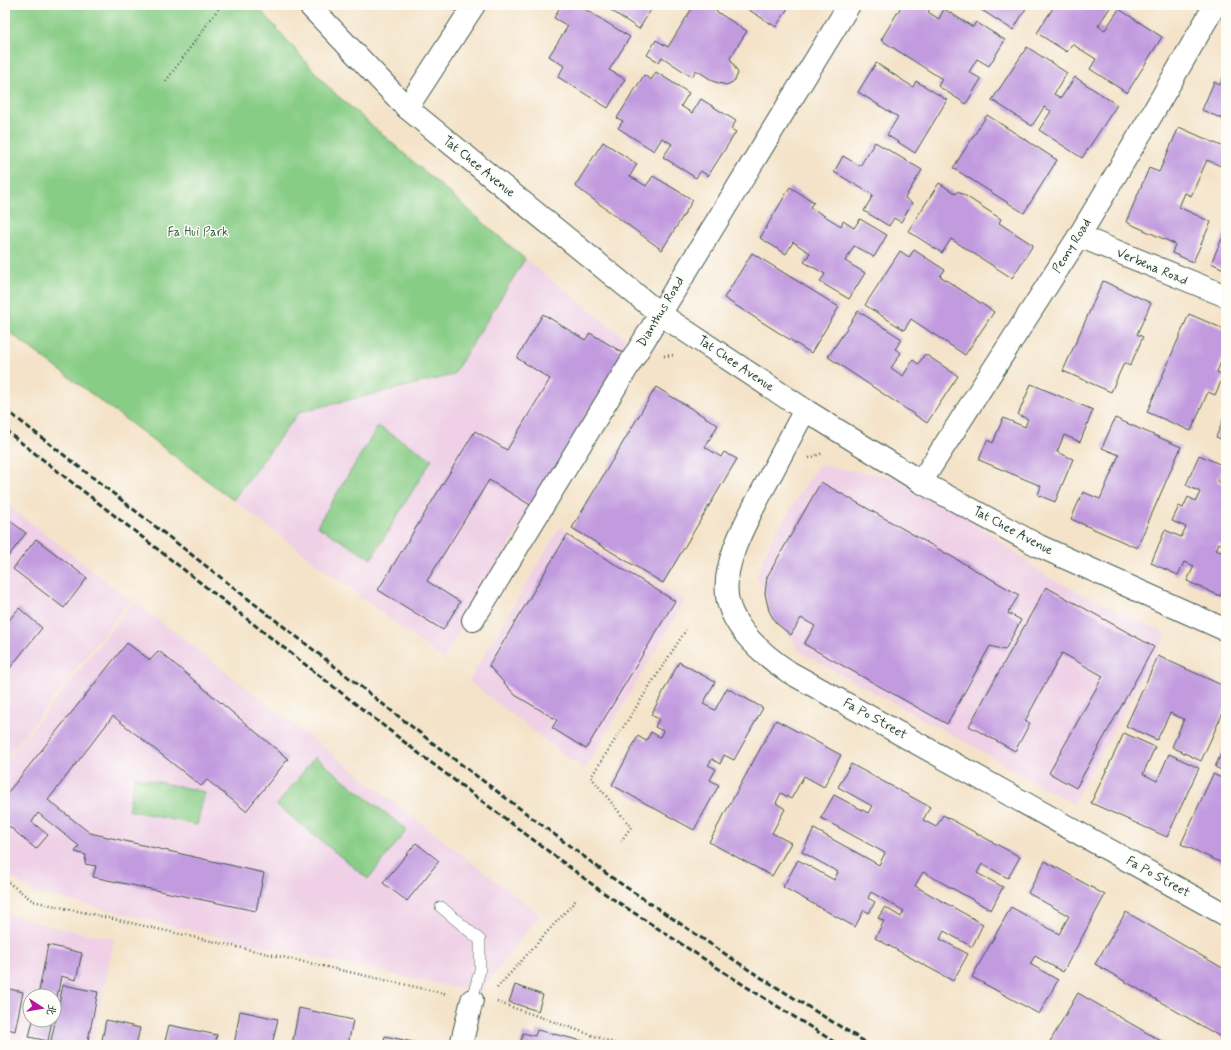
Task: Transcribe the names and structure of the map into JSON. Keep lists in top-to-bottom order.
{
  "streets": {
    "street": [
      "Tat Chee Avenue",
      "Peony Road",
      "Verbena Road",
      "Dianthus Road",
      "Fa Po Street"
    ]
  },
  "crossings": [
    ["Tat Chee Avenue", "Peony Road"],
    ["Tat Chee Avenue", "Dianthus Road"],
    ["Tat Chee Avenue", "Fa Po Street"],
    ["Peony Road", "Verbena Road"]
  ],
  "parks": ["Fa Hui Park"],
  "north": "right"
}
